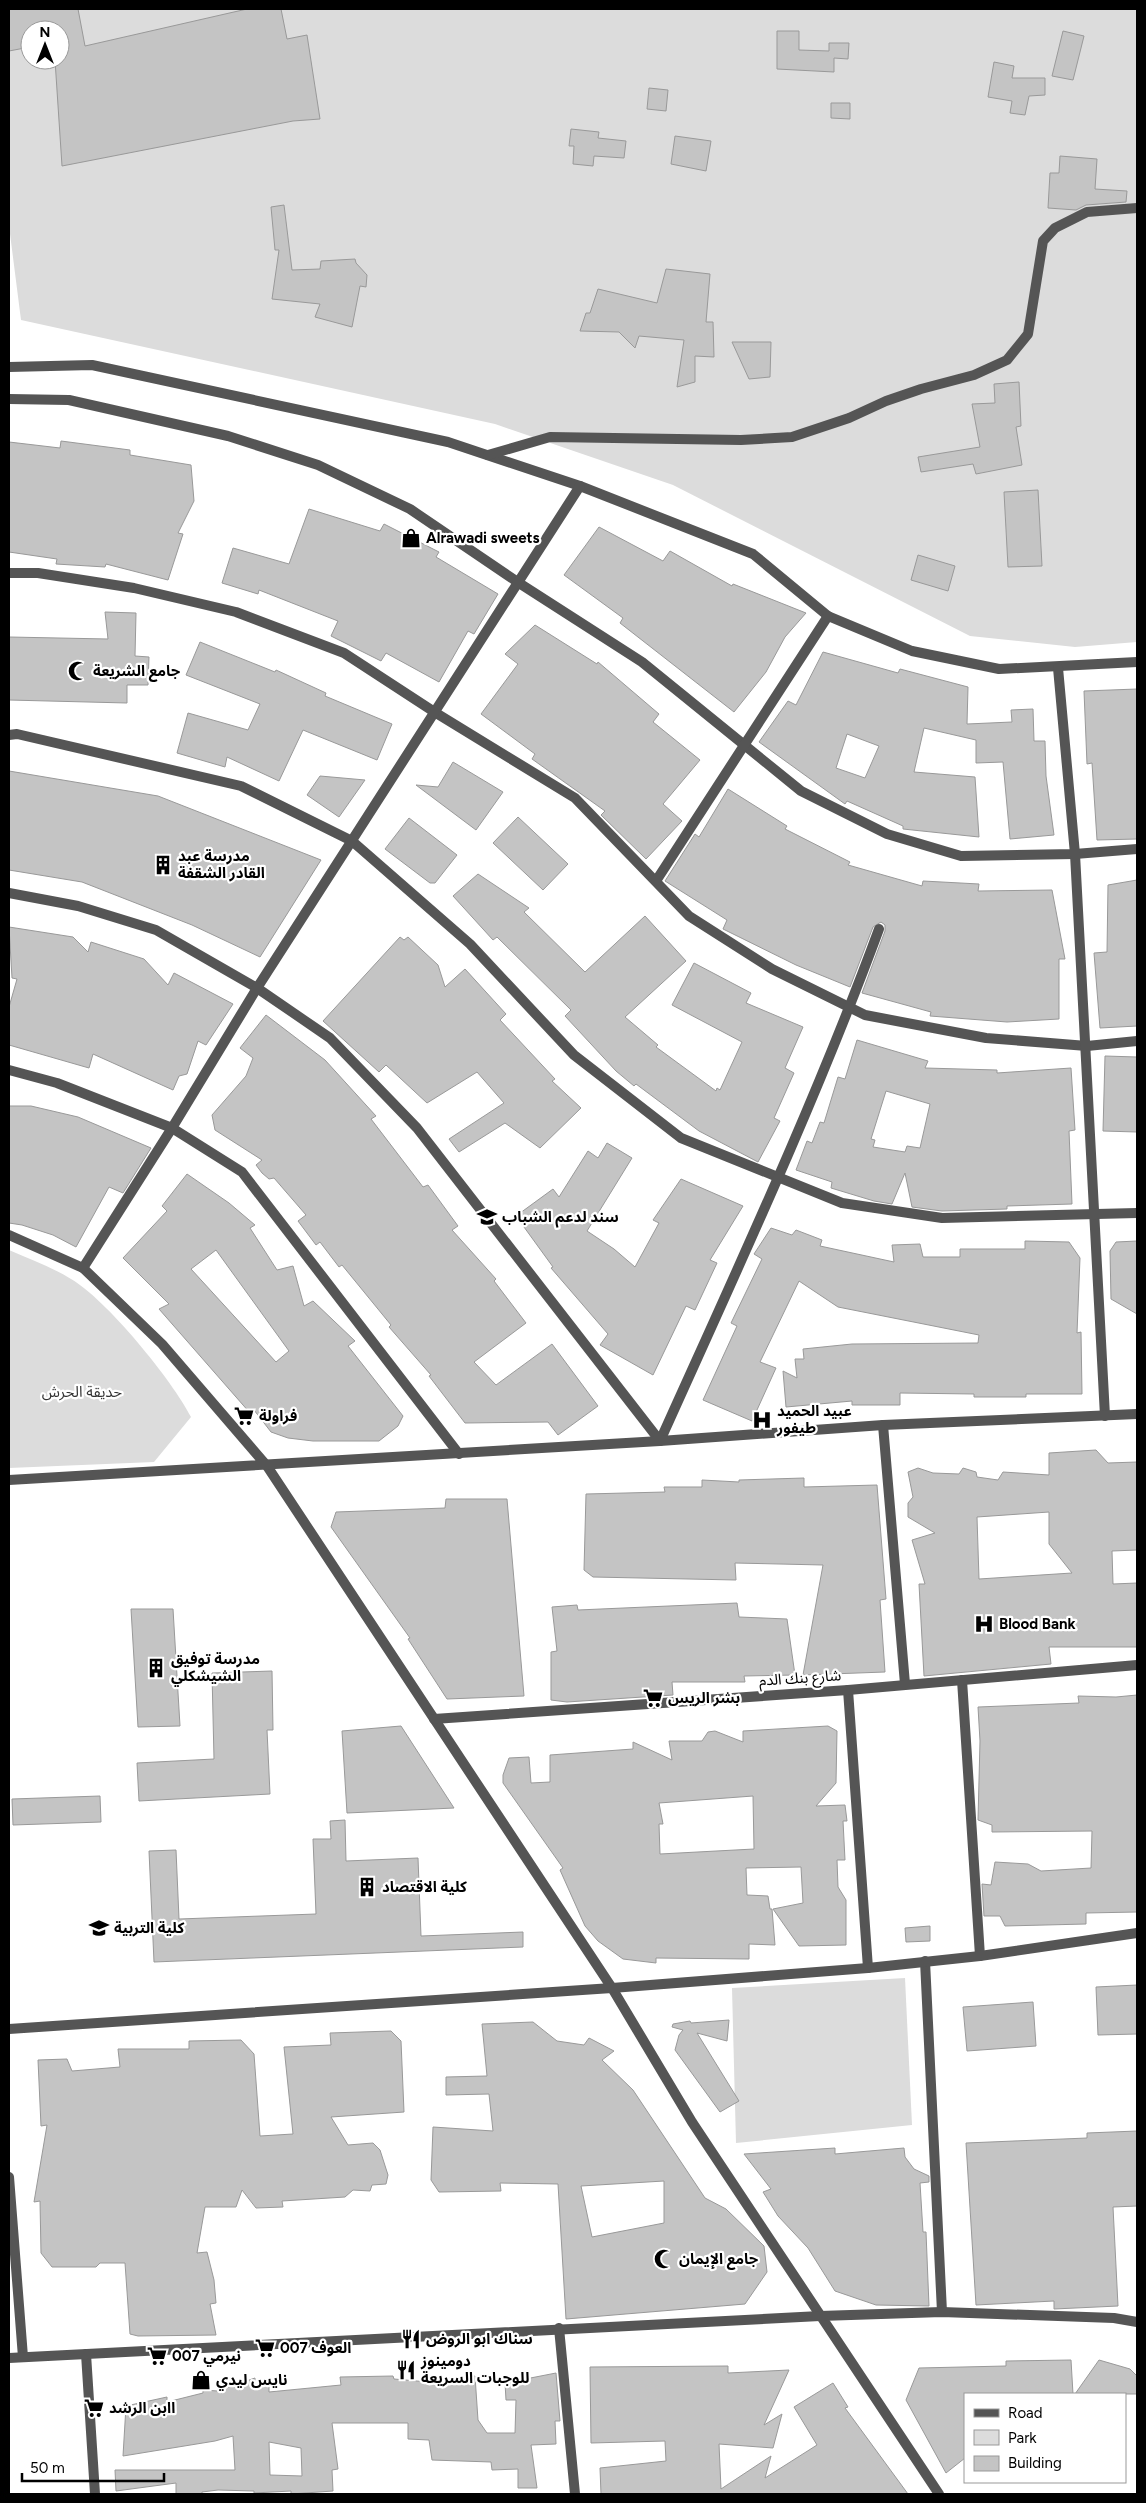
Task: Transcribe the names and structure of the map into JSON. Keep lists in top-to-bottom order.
{
  "streets": {
    "street": ["شارع بنك الدم"]
  },
  "parks": ["حديقة الحرش"],
  "places": {
    "shop": ["Alrawadi sweets", "نايس ليدي"],
    "mosque": ["جامع الشريعة", "جامع الإيمان"],
    "building": ["مدرسة عبد القادر الشقفة", "مدرسة توفيق الشيشكلي", "كلية الاقتصاد"],
    "school or university": ["سند لدعم الشباب", "كلية التربية"],
    "supermarket": [
      "فراولة",
      "بشر الريس",
      "العوف 007",
      "نيرمي 007",
      "اابن الرشد"
    ],
    "hospital": ["عبيد الحميد طيفور", "Blood Bank"],
    "restaurant": ["سناك ابو الروض", "دومينوز للوجبات السريعة"]
  },
  "legend": ["Road", "Park", "Building"],
  "scale_bar": "50 m",
  "north": "top"
}
